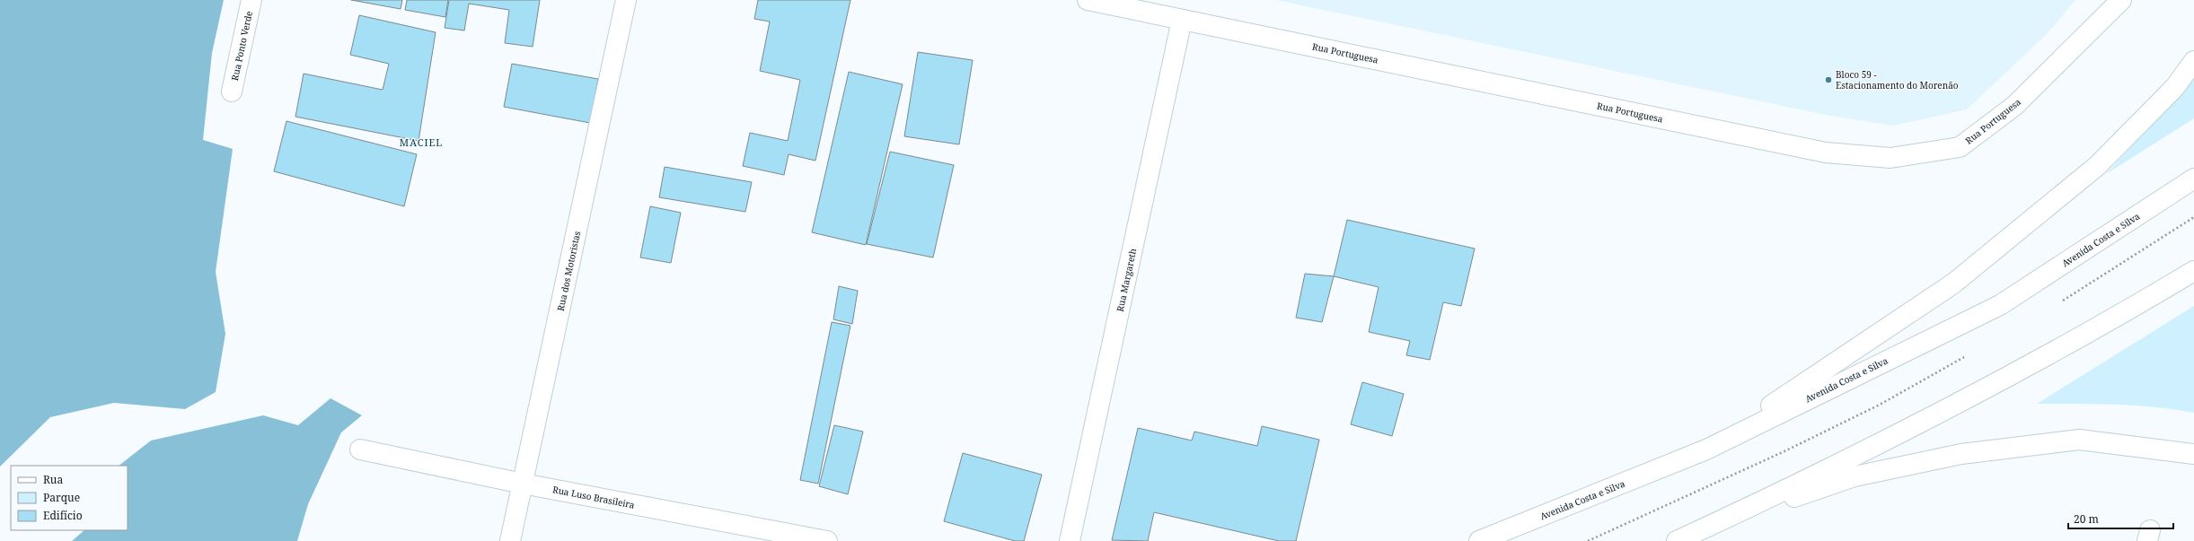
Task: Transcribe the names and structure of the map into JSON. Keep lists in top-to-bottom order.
{
  "streets": {
    "street": [
      "Rua Ponto Verde",
      "Rua Portuguesa",
      "Avenida Costa e Silva",
      "Rua dos Motoristas",
      "Rua Margareth",
      "Rua Luso Brasileira"
    ]
  },
  "crossings": [
    ["Rua Portuguesa", "Rua Margareth"],
    ["Rua dos Motoristas", "Rua Luso Brasileira"]
  ],
  "districts": ["MACIEL"],
  "places": ["Bloco 59 - Estacionamento do Morenão"],
  "legend": ["Rua", "Parque", "Edifício"],
  "scale_bar": "20 m"
}
